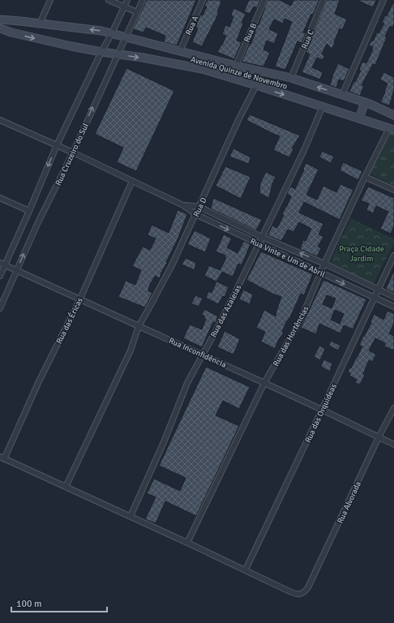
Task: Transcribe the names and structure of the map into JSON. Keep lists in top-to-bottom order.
{
  "streets": {
    "main road": ["Avenida Quinze de Novembro"],
    "street": [
      "Rua A",
      "Rua B",
      "Rua C",
      "Rua Cruzeiro do Sul",
      "Rua D",
      "Rua Vinte e Um de Abril",
      "Rua das Azaleias",
      "Rua das Éricas",
      "Rua das Hortências",
      "Rua Inconfidência",
      "Rua das Orquídeas",
      "Rua Alvorada"
    ]
  },
  "crossings": [
    ["Rua A", "Avenida Quinze de Novembro"],
    ["Rua B", "Avenida Quinze de Novembro"],
    ["Rua C", "Avenida Quinze de Novembro"],
    ["Avenida Quinze de Novembro", "Rua Cruzeiro do Sul"],
    ["Avenida Quinze de Novembro", "Rua D"],
    ["Avenida Quinze de Novembro", "Rua das Azaleias"],
    ["Avenida Quinze de Novembro", "Rua das Hortências"],
    ["Rua Cruzeiro do Sul", "Rua Vinte e Um de Abril"],
    ["Rua Cruzeiro do Sul", "Rua Inconfidência"],
    ["Rua D", "Rua Vinte e Um de Abril"],
    ["Rua D", "Rua Inconfidência"],
    ["Rua Vinte e Um de Abril", "Rua das Azaleias"],
    ["Rua Vinte e Um de Abril", "Rua das Éricas"],
    ["Rua Vinte e Um de Abril", "Rua das Hortências"],
    ["Rua Vinte e Um de Abril", "Rua das Orquídeas"],
    ["Rua das Azaleias", "Rua Inconfidência"],
    ["Rua das Éricas", "Rua Inconfidência"],
    ["Rua das Hortências", "Rua Inconfidência"],
    ["Rua Inconfidência", "Rua das Orquídeas"],
    ["Rua Inconfidência", "Rua Alvorada"],
    ["Rua das Orquídeas", "Rua Alvorada"]
  ],
  "parks": ["Praça Cidade Jardim"],
  "scale_bar": "100 m"
}
